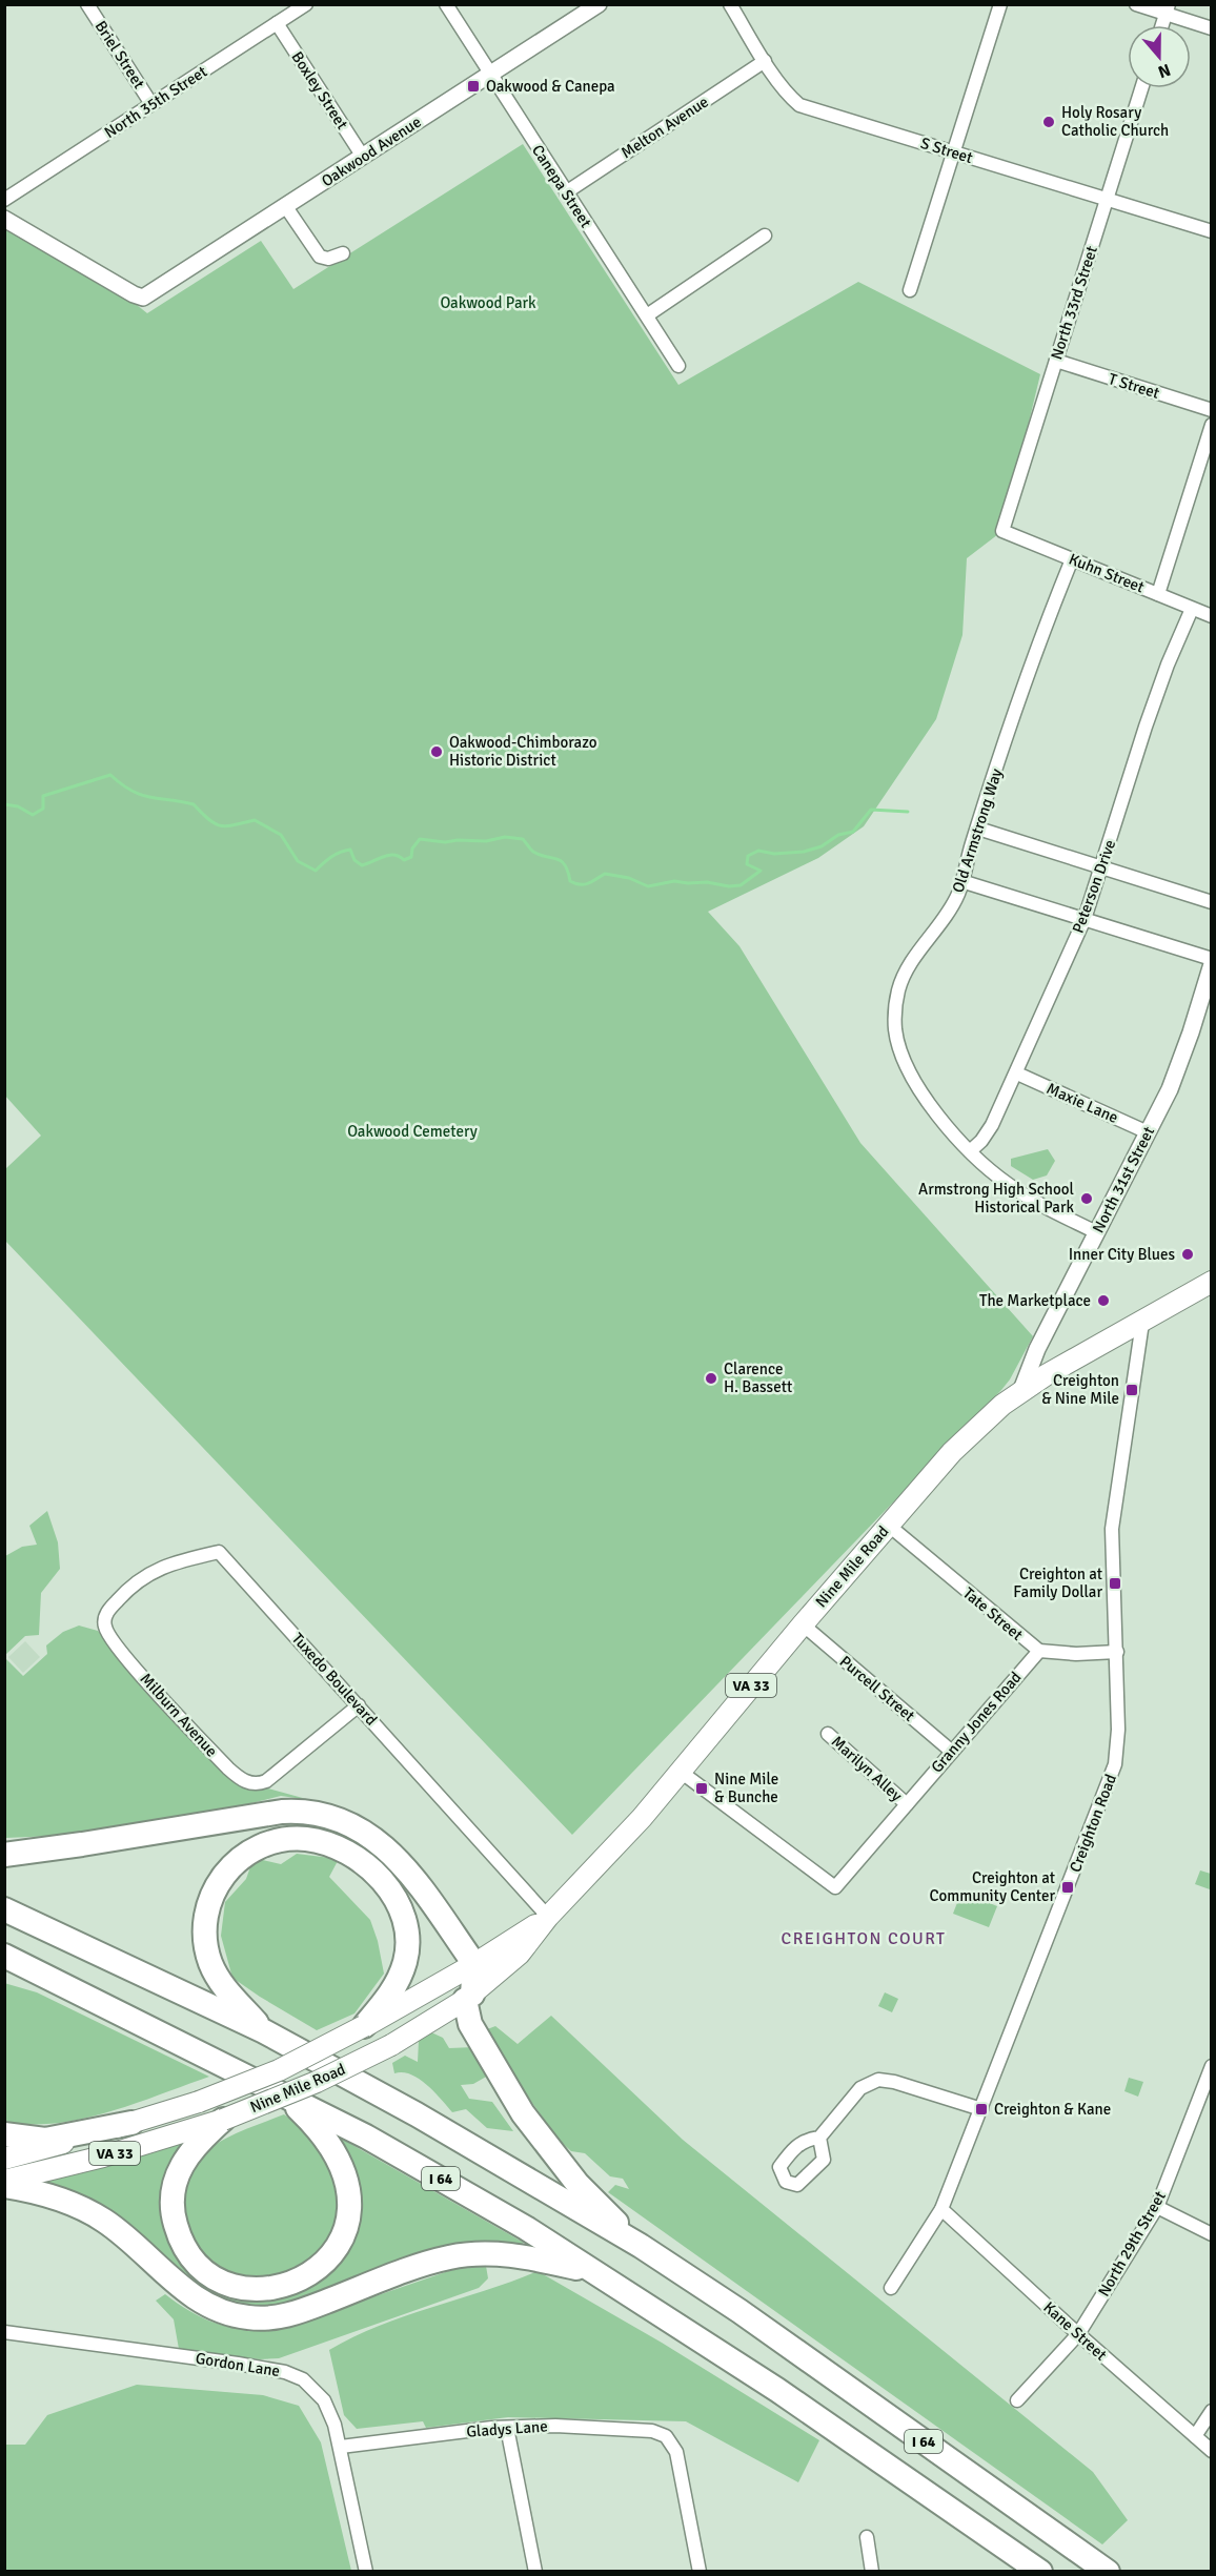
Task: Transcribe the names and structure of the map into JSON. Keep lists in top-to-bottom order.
{
  "streets": {
    "highway": ["I 64"],
    "main road": ["Nine Mile Road", "VA 33"],
    "street": [
      "Briel Street",
      "Boxley Street",
      "North 35th Street",
      "Melton Avenue",
      "S Street",
      "Oakwood Avenue",
      "Canepa Street",
      "North 33rd Street",
      "T Street",
      "Kuhn Street",
      "Old Armstrong Way",
      "Peterson Drive",
      "Maxie Lane",
      "North 31st Street",
      "Tate Street",
      "Tuxedo Boulevard",
      "Purcell Street",
      "Milburn Avenue",
      "Granny Jones Road",
      "Marilyn Alley",
      "Creighton Road",
      "North 29th Street",
      "Kane Street",
      "Gordon Lane",
      "Gladys Lane"
    ]
  },
  "crossings": [
    ["Briel Street", "North 35th Street"],
    ["Boxley Street", "North 35th Street"],
    ["Boxley Street", "Oakwood Avenue"],
    ["Melton Avenue", "S Street"],
    ["Melton Avenue", "Canepa Street"],
    ["S Street", "North 33rd Street"],
    ["Oakwood Avenue", "Canepa Street"],
    ["North 33rd Street", "T Street"],
    ["North 33rd Street", "Kuhn Street"],
    ["Kuhn Street", "Old Armstrong Way"],
    ["Kuhn Street", "Peterson Drive"],
    ["Old Armstrong Way", "Peterson Drive"],
    ["Old Armstrong Way", "North 31st Street"],
    ["Peterson Drive", "Maxie Lane"],
    ["Maxie Lane", "North 31st Street"],
    ["North 31st Street", "Nine Mile Road"],
    ["Nine Mile Road", "Tate Street"],
    ["Nine Mile Road", "Tuxedo Boulevard"],
    ["Nine Mile Road", "Purcell Street"],
    ["Nine Mile Road", "Granny Jones Road"],
    ["Nine Mile Road", "Creighton Road"],
    ["Tate Street", "Granny Jones Road"],
    ["Tate Street", "Creighton Road"],
    ["Tuxedo Boulevard", "Milburn Avenue"],
    ["Purcell Street", "Granny Jones Road"],
    ["Granny Jones Road", "Marilyn Alley"],
    ["Creighton Road", "Kane Street"],
    ["North 29th Street", "Kane Street"],
    ["Gordon Lane", "Gladys Lane"]
  ],
  "districts": ["CREIGHTON COURT"],
  "parks": ["Oakwood Park", "Oakwood Cemetery"],
  "places": {
    "transit": [
      "Oakwood & Canepa",
      "Creighton & Nine Mile",
      "Creighton at Family Dollar",
      "Nine Mile & Bunche",
      "Creighton at Community Center",
      "Creighton & Kane"
    ],
    "other": [
      "Holy Rosary Catholic Church",
      "Oakwood-Chimborazo Historic District",
      "Armstrong High School Historical Park",
      "Inner City Blues",
      "The Marketplace",
      "Clarence H. Bassett"
    ]
  },
  "north": "bottom"
}
